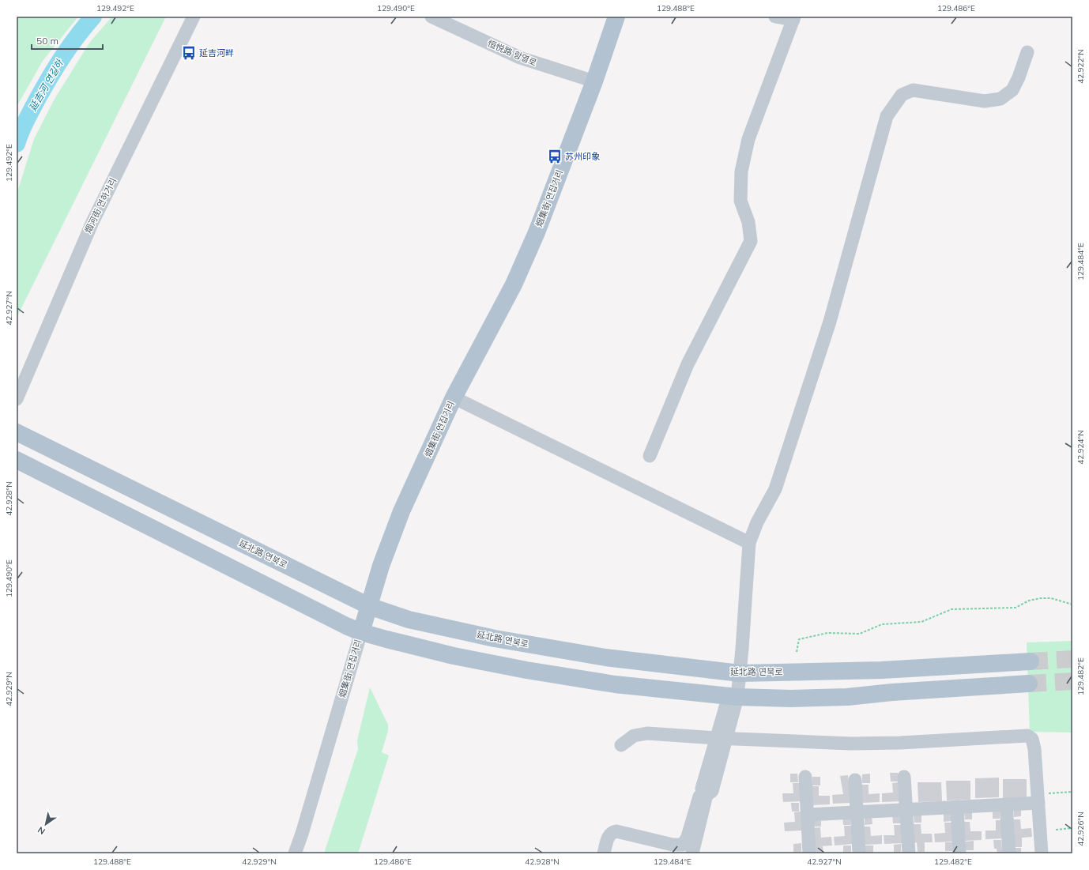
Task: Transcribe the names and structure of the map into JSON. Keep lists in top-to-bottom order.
{
  "streets": {
    "main road": ["烟集街 연집거리", "延北路 연북로"],
    "street": ["恒悦路 항열로", "烟河街 연하거리"]
  },
  "crossings": [
    ["恒悦路 항열로", "烟集街 연집거리"],
    ["烟集街 연집거리", "延北路 연북로"]
  ],
  "water": ["延吉河 연길하"],
  "places": {
    "bus stop": ["延吉河畔", "苏州印象"]
  },
  "scale_bar": "50 m",
  "north": "bottom left",
  "coordinates": [
    "129.492°E",
    "129.490°E",
    "129.488°E",
    "129.486°E",
    "42.922°N",
    "129.484°E",
    "42.927°N",
    "42.924°N",
    "42.928°N",
    "129.482°E",
    "42.929°N",
    "42.926°N"
  ]
}
